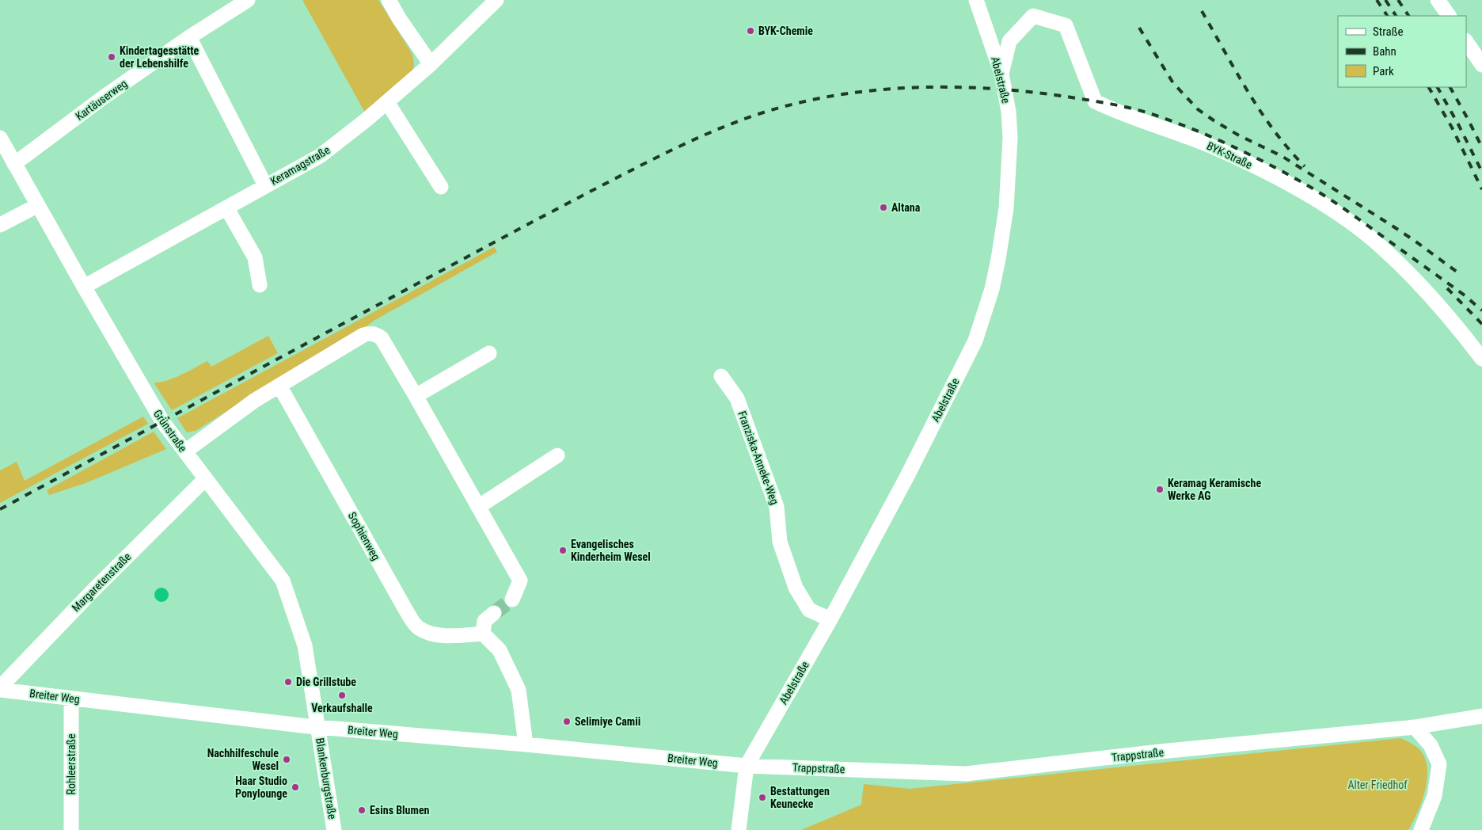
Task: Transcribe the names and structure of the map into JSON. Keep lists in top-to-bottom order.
{
  "streets": {
    "street": [
      "Abelstraße",
      "Kartäuserweg",
      "BYK-Straße",
      "Keramagstraße",
      "Grünstraße",
      "Franziska-Anneke-Weg",
      "Sophienweg",
      "Margaretenstraße",
      "Breiter Weg",
      "Trappstraße",
      "Rohleerstraße",
      "Blankenburgstraße"
    ]
  },
  "crossings": [
    ["Abelstraße", "BYK-Straße"],
    ["Abelstraße", "Franziska-Anneke-Weg"],
    ["Abelstraße", "Breiter Weg"],
    ["Abelstraße", "Trappstraße"],
    ["Kartäuserweg", "Grünstraße"],
    ["Keramagstraße", "Grünstraße"],
    ["Grünstraße", "Margaretenstraße"],
    ["Grünstraße", "Breiter Weg"],
    ["Grünstraße", "Blankenburgstraße"],
    ["Margaretenstraße", "Breiter Weg"],
    ["Breiter Weg", "Trappstraße"],
    ["Breiter Weg", "Rohleerstraße"],
    ["Breiter Weg", "Blankenburgstraße"]
  ],
  "parks": ["Alter Friedhof"],
  "places": [
    "BYK-Chemie",
    "Kindertagesstätte der Lebenshilfe",
    "Altana",
    "Keramag Keramische Werke AG",
    "Evangelisches Kinderheim Wesel",
    "Die Grillstube",
    "Verkaufshalle",
    "Selimiye Camii",
    "Nachhilfeschule Wesel",
    "Haar Studio Ponylounge",
    "Bestattungen Keunecke",
    "Esins Blumen"
  ],
  "legend": ["Straße", "Bahn", "Park"]
}
